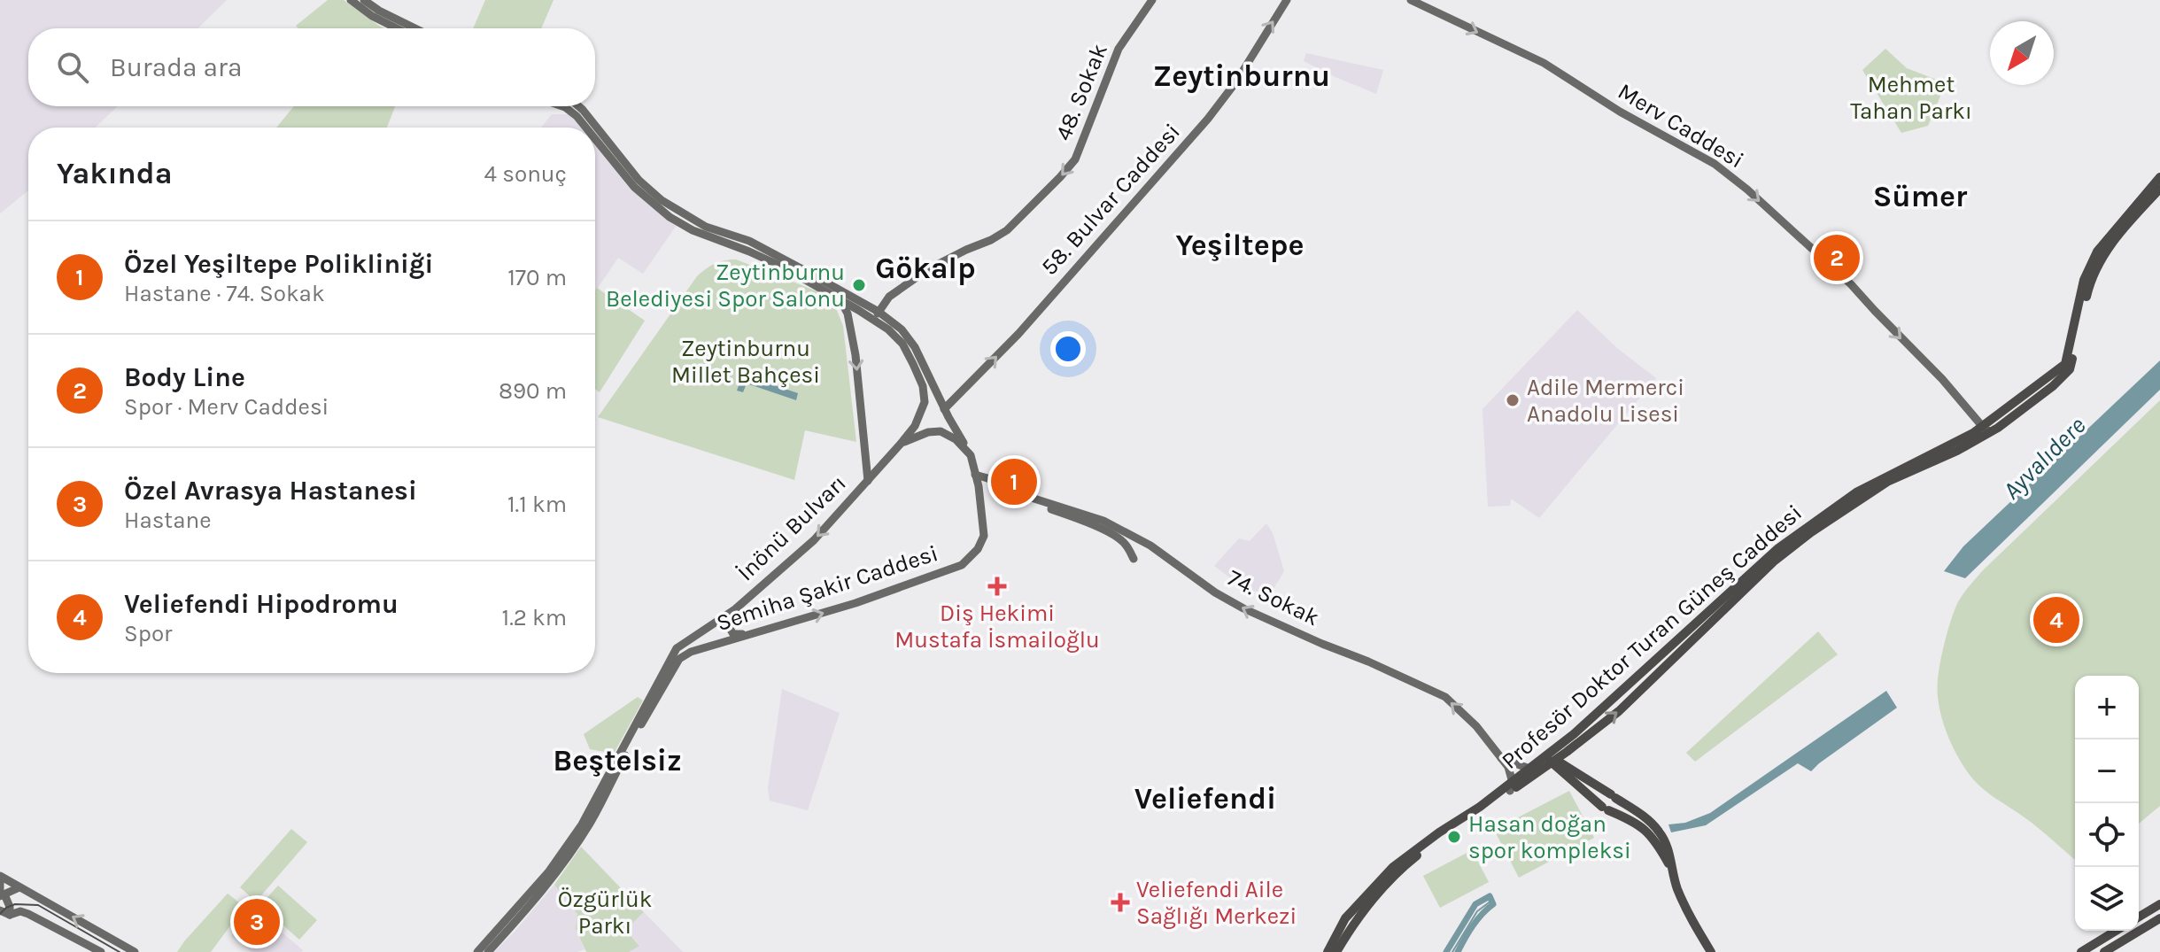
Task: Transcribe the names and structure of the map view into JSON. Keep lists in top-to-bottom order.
{
  "streets": {
    "main road": [
      "48. Sokak",
      "Merv Caddesi",
      "58. Bulvar Caddesi",
      "İnönü Bulvarı",
      "Semiha Şakir Caddesi",
      "74. Sokak",
      "Profesör Doktor Turan Güneş Caddesi"
    ]
  },
  "crossings": [
    ["48. Sokak", "İnönü Bulvarı"],
    ["48. Sokak", "Semiha Şakir Caddesi"],
    ["Merv Caddesi", "Profesör Doktor Turan Güneş Caddesi"],
    ["58. Bulvar Caddesi", "Semiha Şakir Caddesi"],
    ["İnönü Bulvarı", "Semiha Şakir Caddesi"],
    ["Semiha Şakir Caddesi", "74. Sokak"],
    ["74. Sokak", "Profesör Doktor Turan Güneş Caddesi"]
  ],
  "one_way": [
    "48. Sokak",
    "Merv Caddesi",
    "58. Bulvar Caddesi",
    "74. Sokak"
  ],
  "districts": [
    "Zeytinburnu",
    "Sümer",
    "Yeşiltepe",
    "Gökalp",
    "Beştelsiz",
    "Veliefendi"
  ],
  "water": ["Ayvalıdere"],
  "parks": ["Mehmet Tahan Parkı", "Zeytinburnu Millet Bahçesi", "Özgürlük Parkı"],
  "places": {
    "other": ["Zeytinburnu Belediyesi Spor Salonu", "Adile Mermerci Anadolu Lisesi", "Hasan doğan spor kompleksi"],
    "health": ["Diş Hekimi Mustafa İsmailoğlu", "Veliefendi Aile Sağlığı Merkezi"]
  },
  "north": "bottom left",
  "page": {
    "search": "Burada ara",
    "heading": ["Yakında", "4 sonuç"],
    "list": [
      {
        "mark": "1",
        "name": "Özel Yeşiltepe Polikliniği",
        "note": "Hastane · 74. Sokak",
        "value": "170 m"
      },
      {
        "mark": "2",
        "name": "Body Line",
        "note": "Spor · Merv Caddesi",
        "value": "890 m"
      },
      {
        "mark": "3",
        "name": "Özel Avrasya Hastanesi",
        "note": "Hastane",
        "value": "1.1 km"
      },
      {
        "mark": "4",
        "name": "Veliefendi Hipodromu",
        "note": "Spor",
        "value": "1.2 km"
      }
    ],
    "pins": [
      "2",
      "1",
      "4",
      "3"
    ],
    "map_buttons": ["+", "−"]
  }
}
